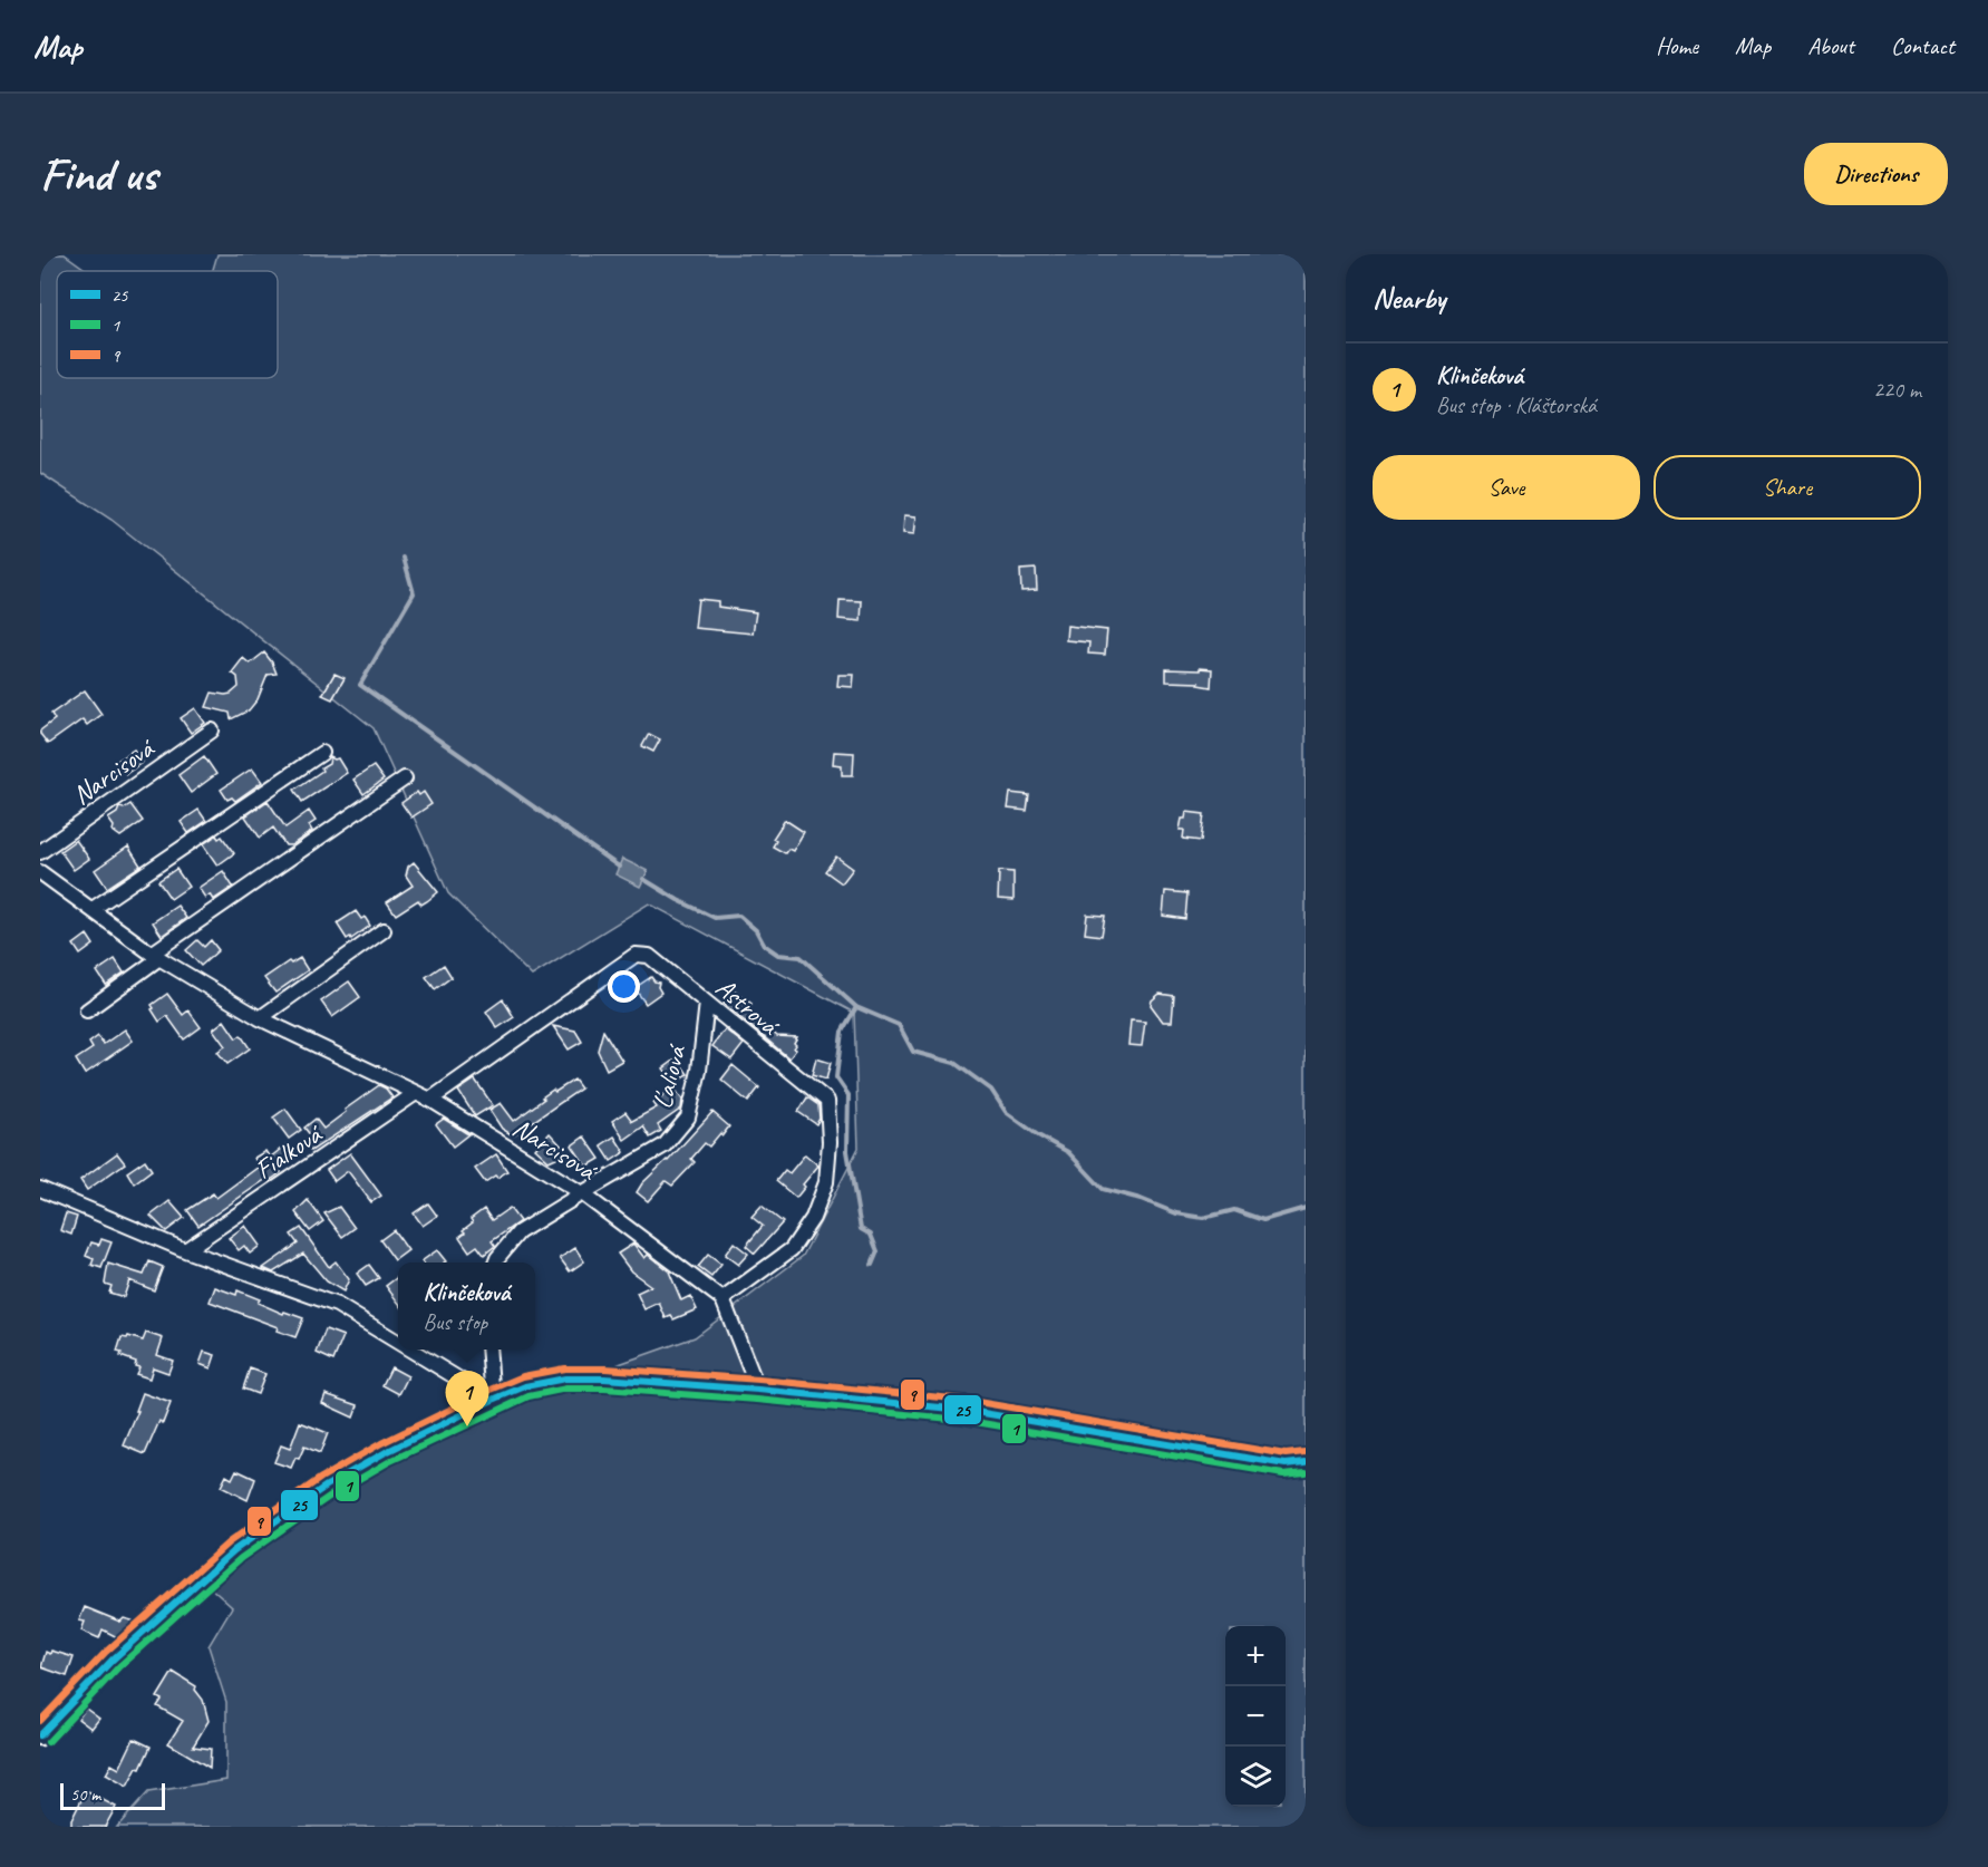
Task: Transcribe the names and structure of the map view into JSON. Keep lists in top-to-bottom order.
{
  "streets": {
    "street": [
      "Narcisová",
      "Astrová",
      "Ľaliová",
      "Fialková"
    ]
  },
  "crossings": [
    ["Narcisová", "Astrová"],
    ["Narcisová", "Ľaliová"],
    ["Narcisová", "Fialková"],
    ["Astrová", "Ľaliová"]
  ],
  "lines": ["transit line 9", "transit line 25", "transit line 1"],
  "legend": ["25", "1", "9"],
  "scale_bar": "50 m",
  "page": {
    "header": "Map",
    "nav": [
      "Home",
      "Map",
      "About",
      "Contact"
    ],
    "buttons": [
      "Directions",
      ["Save", "Share"]
    ],
    "title": "Find us",
    "heading": "Nearby",
    "list": [
      {
        "mark": "1",
        "name": "Klinčeková",
        "note": "Bus stop · Kláštorská",
        "value": "220 m"
      }
    ],
    "popup": ["Klinčeková", "Bus stop"],
    "pins": "1",
    "map_buttons": ["+", "−"],
    "scale": "50 m"
  }
}
